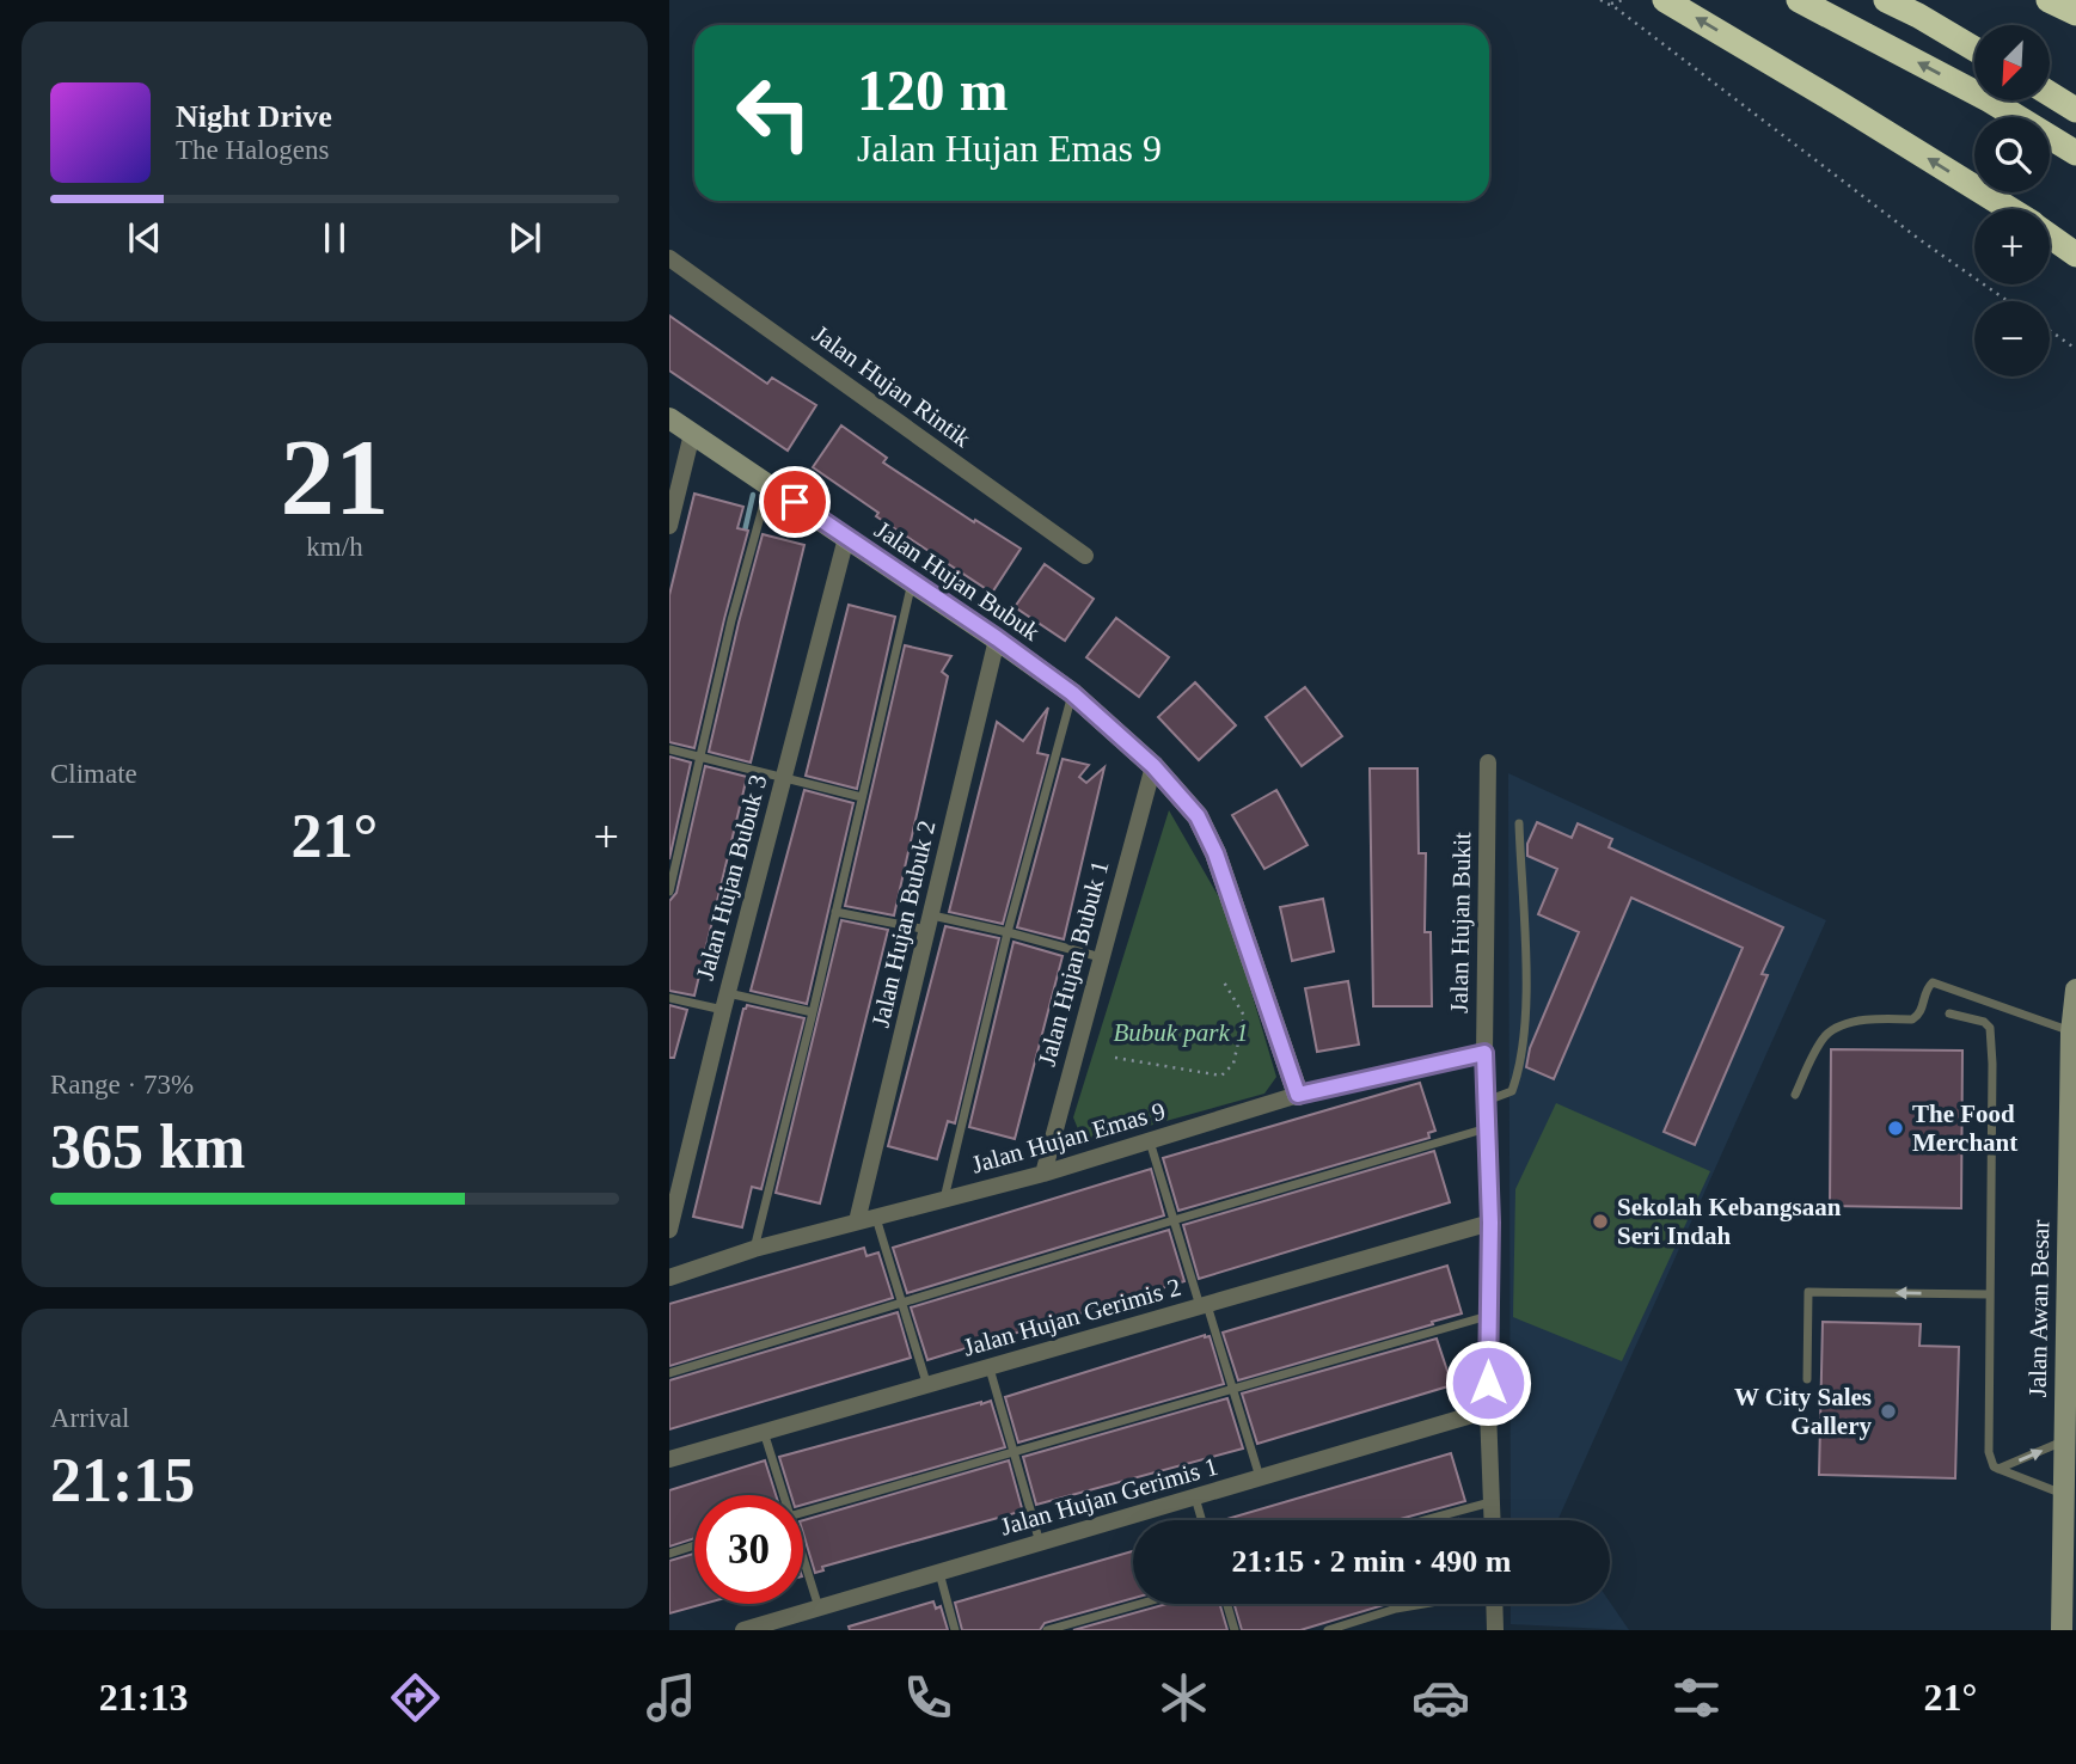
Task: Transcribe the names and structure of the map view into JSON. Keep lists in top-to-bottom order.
{
  "streets": {
    "street": [
      "Jalan Hujan Rintik",
      "Jalan Hujan Bubuk",
      "Jalan Hujan Bubuk 3",
      "Jalan Hujan Bukit",
      "Jalan Hujan Bubuk 2",
      "Jalan Hujan Bubuk 1",
      "Jalan Hujan Emas 9",
      "Jalan Awan Besar",
      "Jalan Hujan Gerimis 2",
      "Jalan Hujan Gerimis 1"
    ]
  },
  "crossings": [
    ["Jalan Hujan Bubuk", "Jalan Hujan Bubuk 3"],
    ["Jalan Hujan Bubuk", "Jalan Hujan Bubuk 2"],
    ["Jalan Hujan Bubuk", "Jalan Hujan Bubuk 1"],
    ["Jalan Hujan Bubuk", "Jalan Hujan Emas 9"],
    ["Jalan Hujan Bukit", "Jalan Hujan Emas 9"],
    ["Jalan Hujan Bukit", "Jalan Hujan Gerimis 2"],
    ["Jalan Hujan Bukit", "Jalan Hujan Gerimis 1"],
    ["Jalan Hujan Bubuk 2", "Jalan Hujan Emas 9"],
    ["Jalan Hujan Bubuk 1", "Jalan Hujan Emas 9"]
  ],
  "parks": ["Bubuk park 1"],
  "places": ["The Food Merchant", "Sekolah Kebangsaan Seri Indah", "W City Sales Gallery"],
  "north": "bottom left",
  "page": {
    "map_buttons": ["+", "−"],
    "turn": ["120 m", "Jalan Hujan Emas 9"],
    "song": ["Night Drive", "The Halogens"],
    "tile": [
      ["21", "km/h"],
      "Climate",
      ["Range · 73%", "365 km"],
      ["Arrival", "21:15"]
    ],
    "heat": ["−", "21°", "+"],
    "limit": "30",
    "trip": "21:15 · 2 min · 490 m",
    "tabs": ["21:13", "21°"]
  }
}
